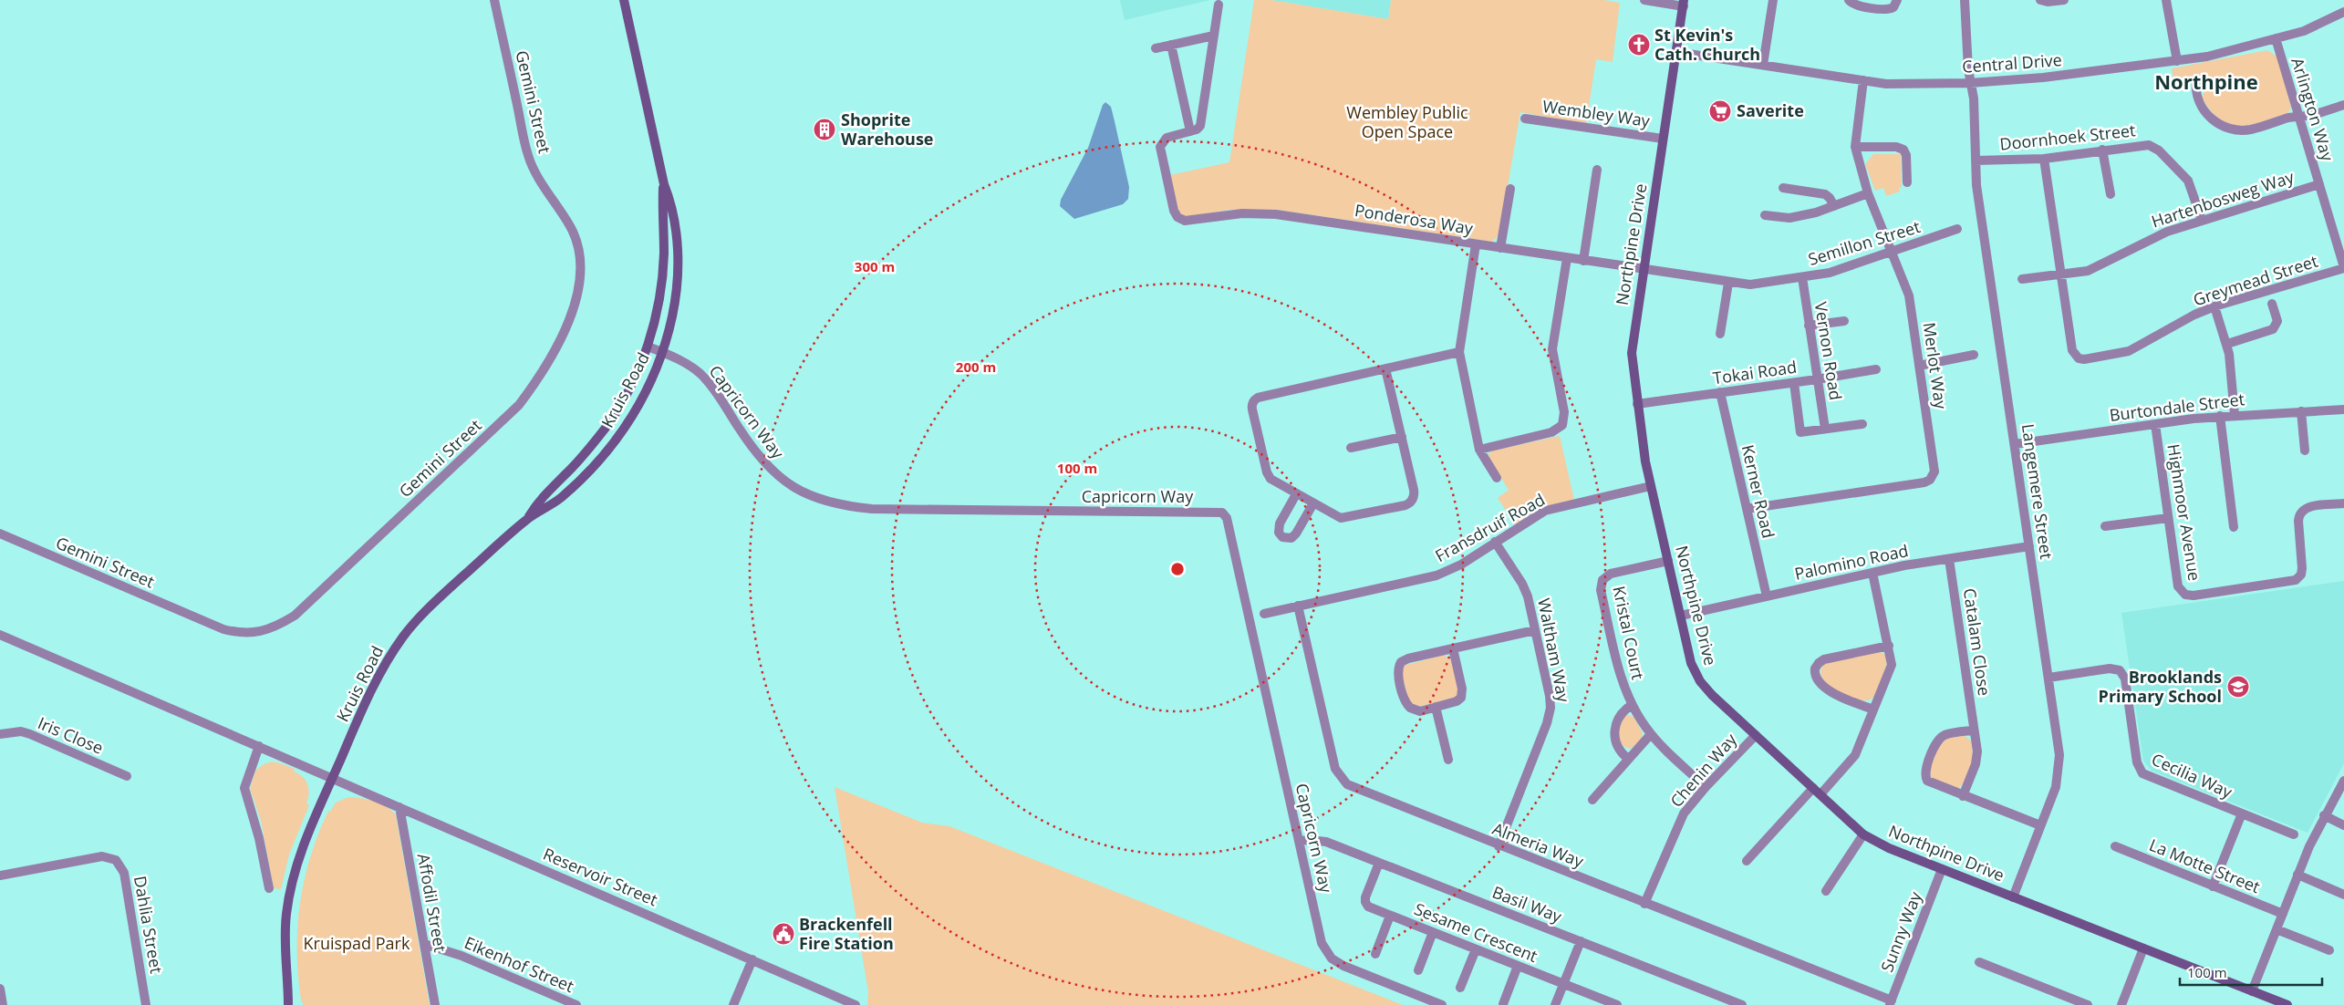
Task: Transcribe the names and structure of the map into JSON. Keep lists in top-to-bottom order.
{
  "streets": {
    "street": [
      "Central Drive",
      "Gemini Street",
      "Arlington Way",
      "Wembley Way",
      "Doornhoek Street",
      "Hartenbosweg Way",
      "Ponderosa Way",
      "Semillon Street",
      "Northpine Drive",
      "Greymead Street",
      "Vernon Road",
      "Merlot Way",
      "Tokai Road",
      "Kruis Road",
      "Burtondale Street",
      "Capricorn Way",
      "Kerner Road",
      "Langemere Street",
      "Highmoor Avenue",
      "Fransdruif Road",
      "Palomino Road",
      "Kristal Court",
      "Catalam Close",
      "Waltham Way",
      "Iris Close",
      "Chenin Way",
      "Cecilia Way",
      "Almeria Way",
      "La Motte Street",
      "Reservoir Street",
      "Affodil Street",
      "Basil Way",
      "Dahlia Street",
      "Sunny Way",
      "Sesame Crescent",
      "Eikenhof Street"
    ]
  },
  "crossings": [
    ["Central Drive", "Arlington Way"],
    ["Central Drive", "Northpine Drive"],
    ["Central Drive", "Merlot Way"],
    ["Central Drive", "Langemere Street"],
    ["Arlington Way", "Hartenbosweg Way"],
    ["Arlington Way", "Greymead Street"],
    ["Wembley Way", "Northpine Drive"],
    ["Doornhoek Street", "Hartenbosweg Way"],
    ["Doornhoek Street", "Langemere Street"],
    ["Hartenbosweg Way", "Greymead Street"],
    ["Ponderosa Way", "Semillon Street"],
    ["Ponderosa Way", "Northpine Drive"],
    ["Semillon Street", "Northpine Drive"],
    ["Semillon Street", "Vernon Road"],
    ["Semillon Street", "Merlot Way"],
    ["Northpine Drive", "Tokai Road"],
    ["Northpine Drive", "Langemere Street"],
    ["Northpine Drive", "Fransdruif Road"],
    ["Northpine Drive", "Palomino Road"],
    ["Northpine Drive", "Kristal Court"],
    ["Northpine Drive", "Chenin Way"],
    ["Northpine Drive", "Sunny Way"],
    ["Vernon Road", "Tokai Road"],
    ["Merlot Way", "Kerner Road"],
    ["Tokai Road", "Kerner Road"],
    ["Kruis Road", "Capricorn Way"],
    ["Kruis Road", "Reservoir Street"],
    ["Burtondale Street", "Langemere Street"],
    ["Burtondale Street", "Highmoor Avenue"],
    ["Capricorn Way", "Basil Way"],
    ["Kerner Road", "Palomino Road"],
    ["Langemere Street", "Palomino Road"],
    ["Langemere Street", "Cecilia Way"],
    ["Fransdruif Road", "Waltham Way"],
    ["Fransdruif Road", "Almeria Way"],
    ["Palomino Road", "Catalam Close"],
    ["Kristal Court", "Chenin Way"],
    ["Waltham Way", "Almeria Way"],
    ["Chenin Way", "Almeria Way"],
    ["Cecilia Way", "La Motte Street"],
    ["Almeria Way", "Sunny Way"],
    ["Reservoir Street", "Affodil Street"],
    ["Affodil Street", "Eikenhof Street"],
    ["Basil Way", "Sesame Crescent"]
  ],
  "districts": ["Northpine"],
  "parks": ["Wembley Public Open Space", "Kruispad Park"],
  "places": {
    "church": ["St Kevin's Cath. Church"],
    "supermarket": ["Saverite"],
    "building": ["Shoprite Warehouse"],
    "school or university": ["Brooklands Primary School"],
    "public building": ["Brackenfell Fire Station"]
  },
  "scale_bar": "100 m",
  "rings": ["300 m", "200 m", "100 m"]
}
